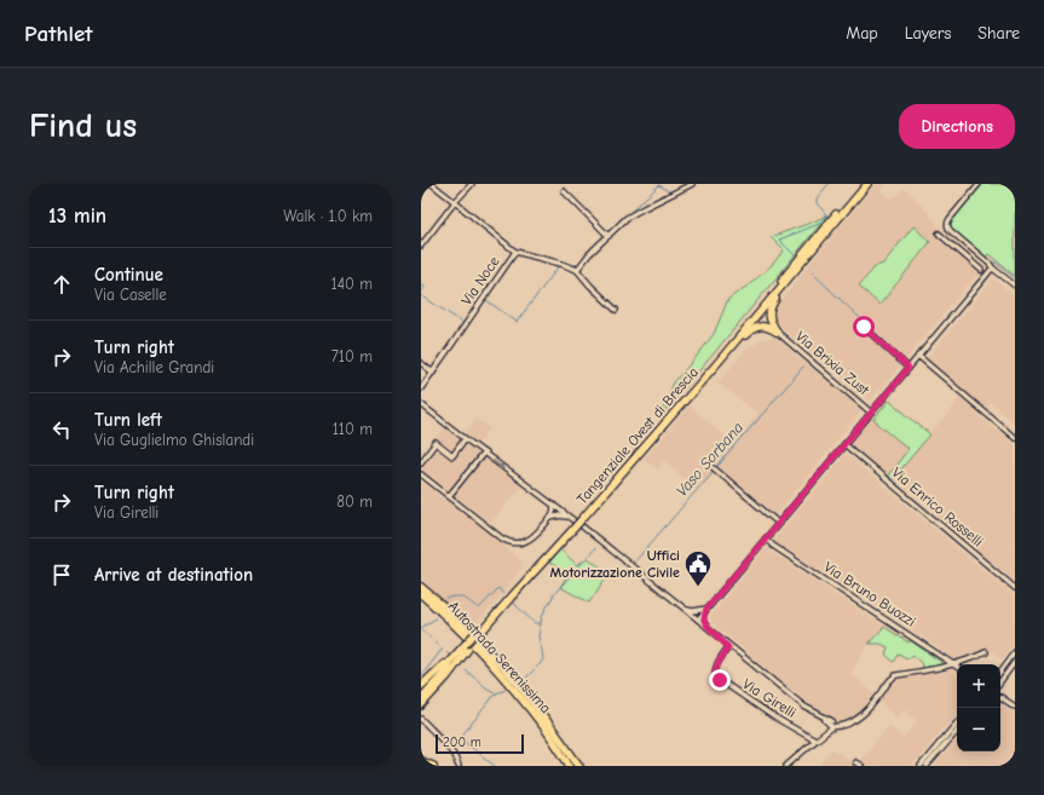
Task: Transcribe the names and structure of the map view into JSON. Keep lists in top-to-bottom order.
{
  "streets": {
    "highway": ["Tangenziale Ovest di Brescia", "Autostrada Serenissima"],
    "street": [
      "Via Noce",
      "Via Brixia Zust",
      "Via Enrico Rosselli",
      "Via Bruno Buozzi",
      "Via Girelli"
    ]
  },
  "water": ["Vaso Sorbana"],
  "places": {
    "public building": ["Uffici Motorizzazione Civile"]
  },
  "scale_bar": "200 m",
  "page": {
    "header": "Pathlet",
    "nav": ["Map", "Layers", "Share"],
    "buttons": "Directions",
    "title": "Find us",
    "heading": ["13 min", "Walk · 1.0 km"],
    "list": [
      ["Continue", "Via Caselle", "140 m"],
      ["Turn right", "Via Achille Grandi", "710 m"],
      ["Turn left", "Via Guglielmo Ghislandi", "110 m"],
      ["Turn right", "Via Girelli", "80 m"],
      "Arrive at destination"
    ],
    "map_buttons": ["+", "−"],
    "scale": "200 m"
  }
}
